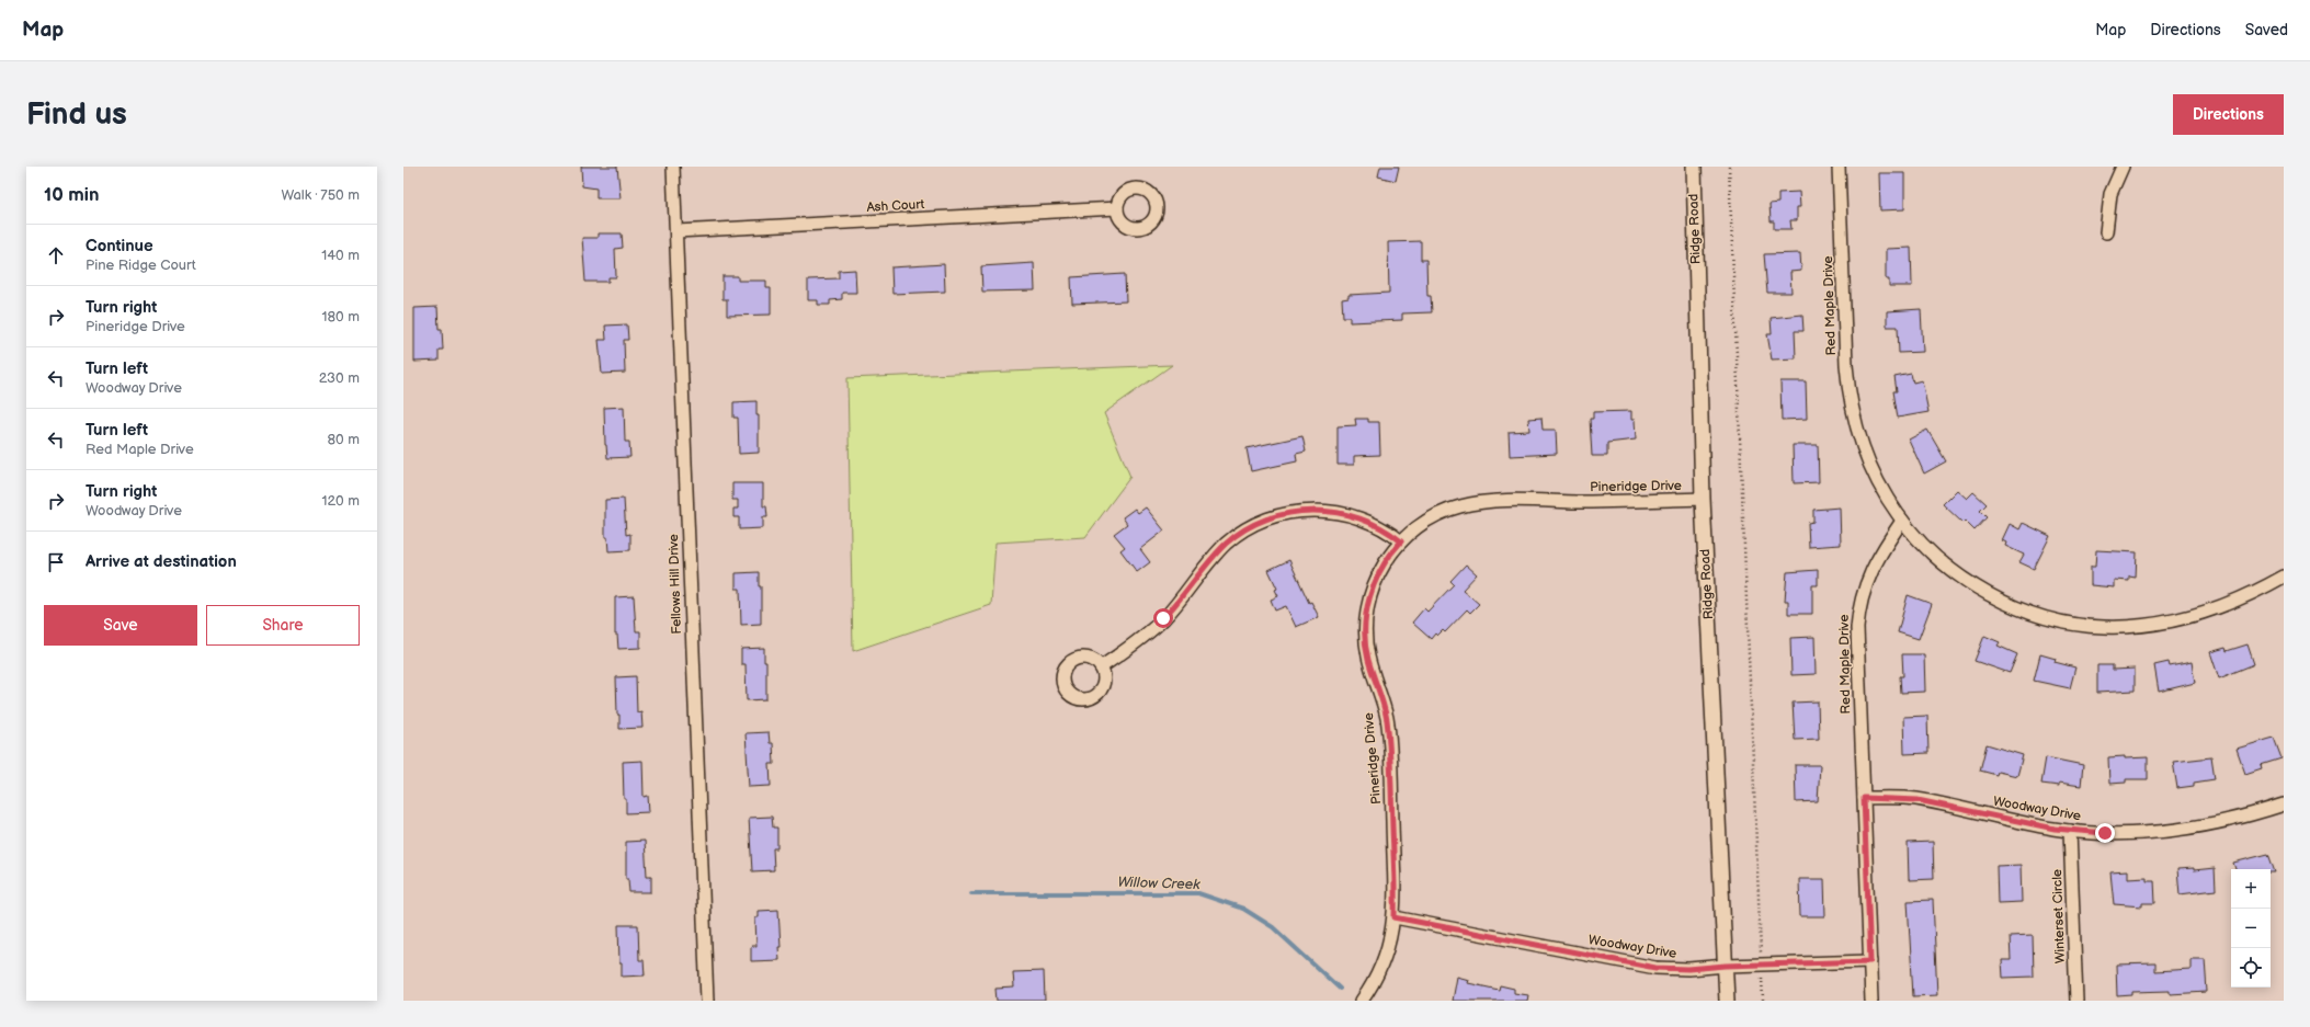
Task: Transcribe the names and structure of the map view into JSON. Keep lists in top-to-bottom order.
{
  "streets": {
    "street": [
      "Ash Court",
      "Ridge Road",
      "Red Maple Drive",
      "Pineridge Drive",
      "Fellows Hill Drive",
      "Woodway Drive",
      "Winterset Circle"
    ]
  },
  "crossings": [
    ["Ash Court", "Fellows Hill Drive"],
    ["Ridge Road", "Pineridge Drive"],
    ["Ridge Road", "Woodway Drive"],
    ["Red Maple Drive", "Woodway Drive"],
    ["Pineridge Drive", "Woodway Drive"],
    ["Woodway Drive", "Winterset Circle"]
  ],
  "water": ["Willow Creek"],
  "page": {
    "header": "Map",
    "nav": ["Map", "Directions", "Saved"],
    "buttons": [
      "Directions",
      ["Save", "Share"]
    ],
    "title": "Find us",
    "heading": ["10 min", "Walk · 750 m"],
    "list": [
      ["Continue", "Pine Ridge Court", "140 m"],
      ["Turn right", "Pineridge Drive", "180 m"],
      ["Turn left", "Woodway Drive", "230 m"],
      ["Turn left", "Red Maple Drive", "80 m"],
      ["Turn right", "Woodway Drive", "120 m"],
      "Arrive at destination"
    ],
    "map_buttons": ["+", "−"]
  }
}
